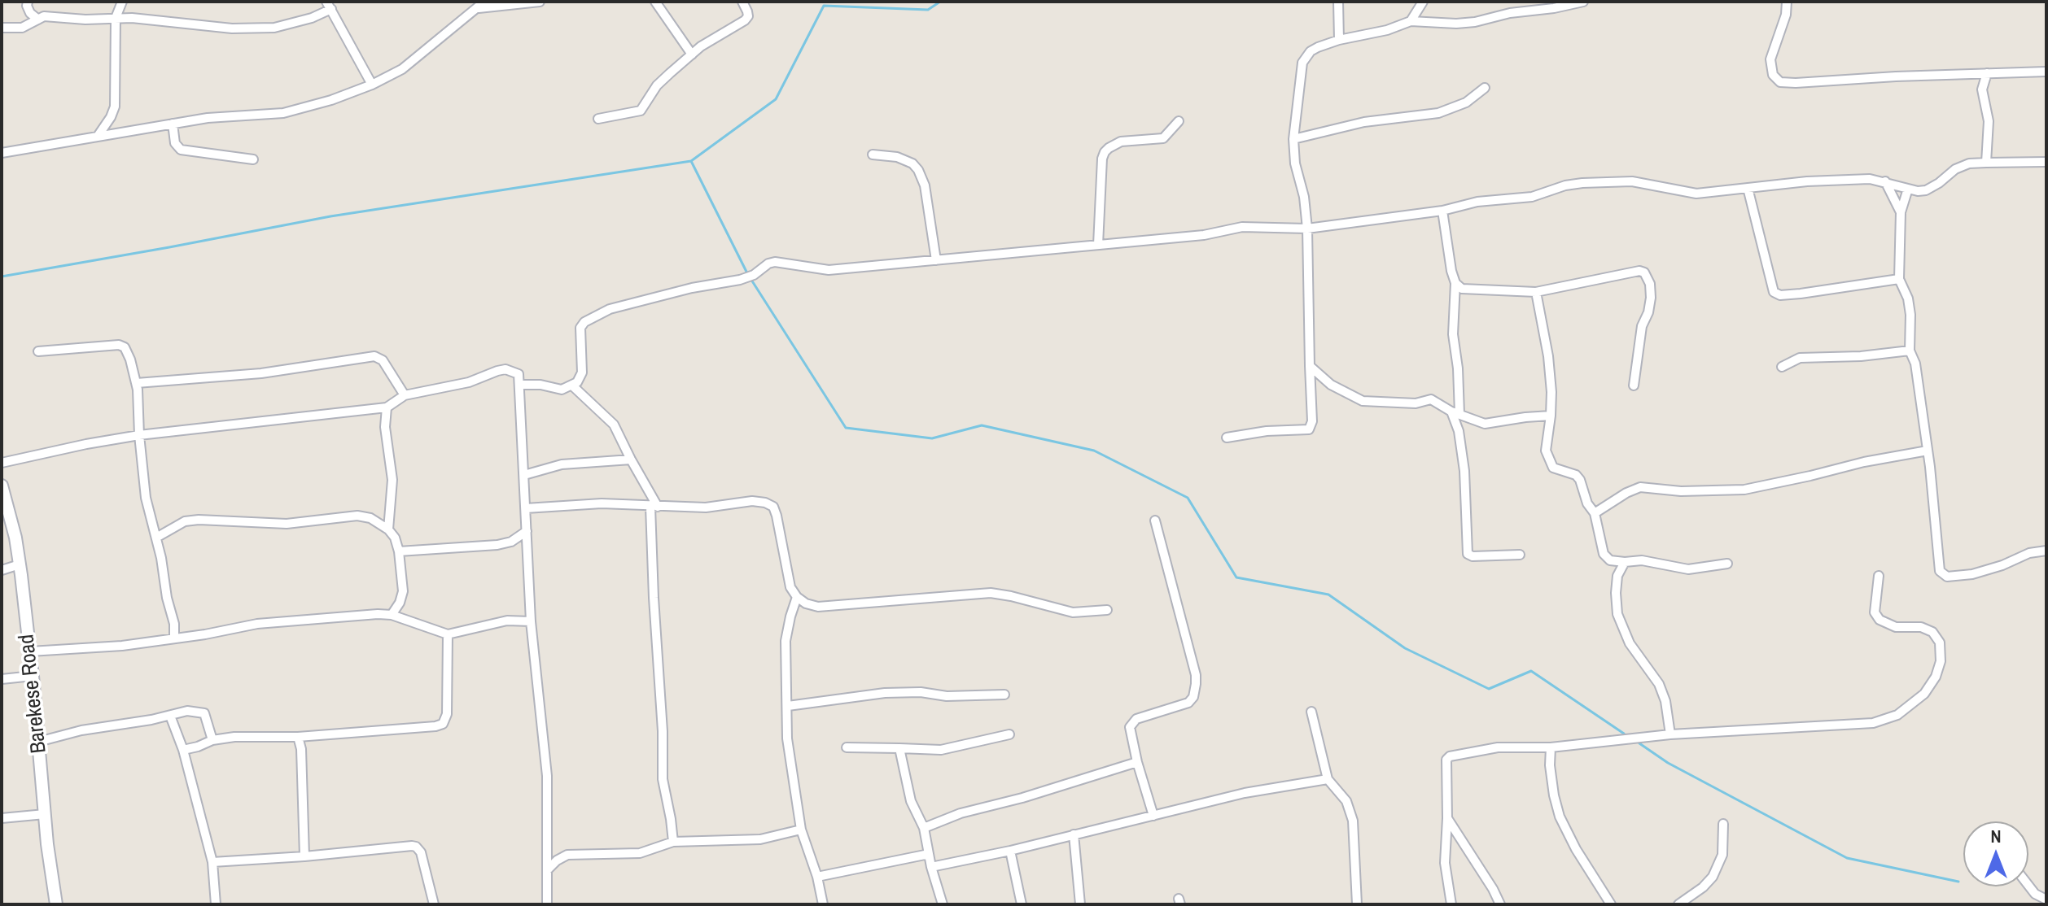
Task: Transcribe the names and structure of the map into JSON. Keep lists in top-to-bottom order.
{
  "streets": {
    "main road": ["Barekese Road"]
  },
  "north": "top"
}
